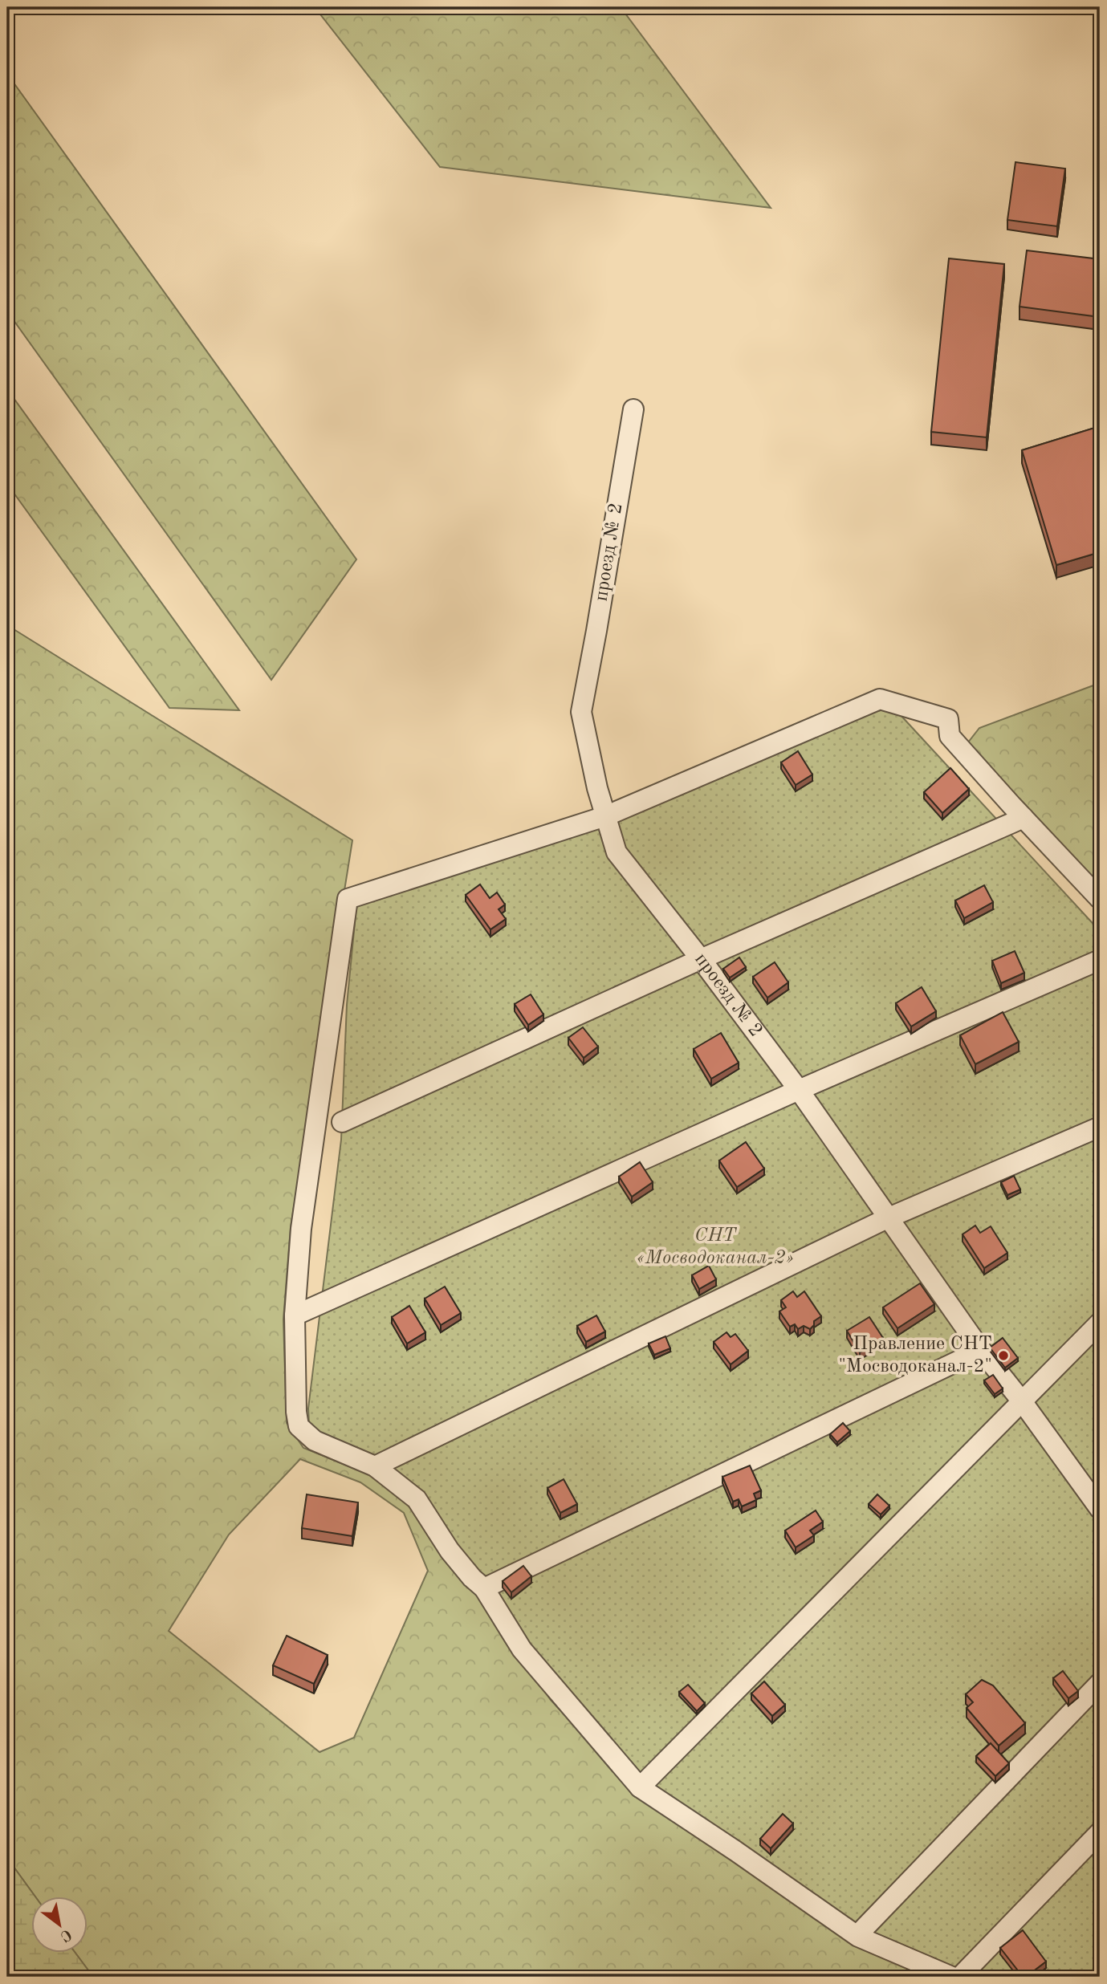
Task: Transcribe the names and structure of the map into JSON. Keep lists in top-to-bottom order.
{
  "streets": {
    "street": ["проезд № 2"]
  },
  "parks": ["СНТ «Мосводоканал-2»"],
  "places": ["Правление СНТ \"Мосводоканал-2\""],
  "north": "bottom right"
}
